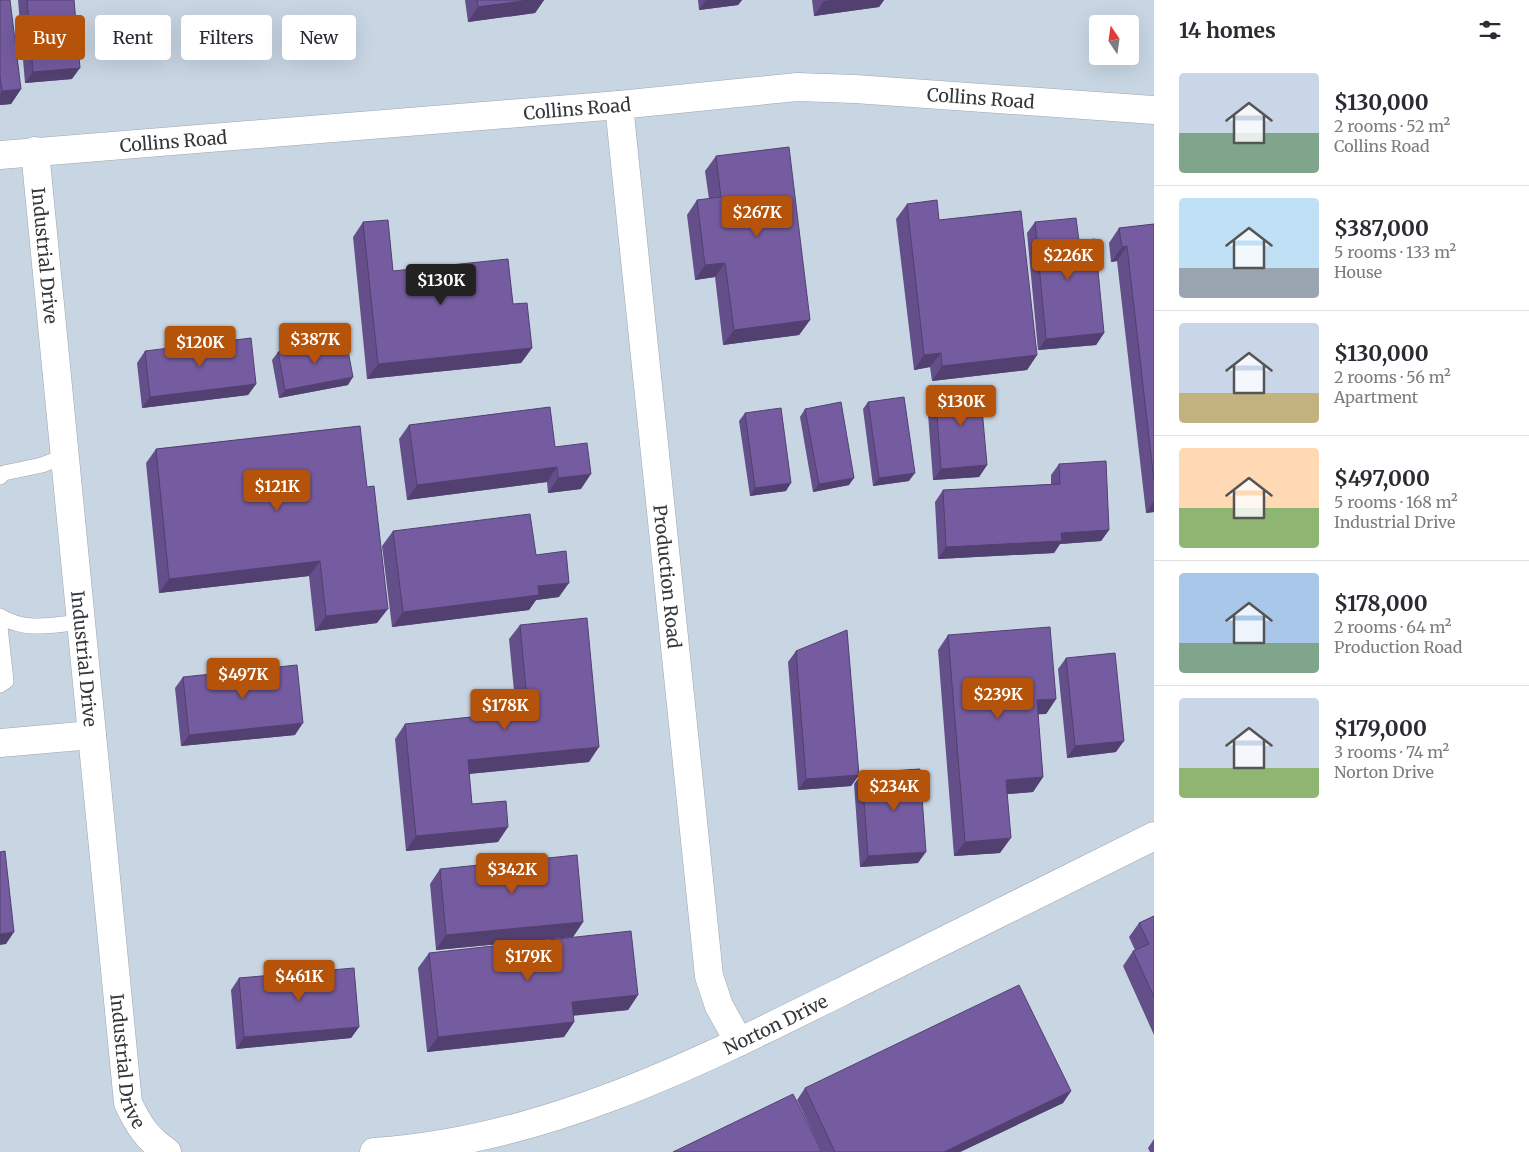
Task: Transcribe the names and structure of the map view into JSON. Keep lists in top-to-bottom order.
{
  "streets": {
    "street": [
      "Collins Road",
      "Industrial Drive",
      "Production Road",
      "Norton Drive"
    ]
  },
  "crossings": [
    ["Collins Road", "Industrial Drive"],
    ["Collins Road", "Production Road"],
    ["Production Road", "Norton Drive"]
  ],
  "north": "top",
  "page": {
    "heading": "14 homes",
    "chip": [
      "Buy",
      "Rent",
      "Filters",
      "New"
    ],
    "list": [
      {
        "name": "$130,000",
        "note": "2 rooms · 52 m² · Collins Road"
      },
      {
        "name": "$387,000",
        "note": "5 rooms · 133 m² · House"
      },
      {
        "name": "$130,000",
        "note": "2 rooms · 56 m² · Apartment"
      },
      {
        "name": "$497,000",
        "note": "5 rooms · 168 m² · Industrial Drive"
      },
      {
        "name": "$178,000",
        "note": "2 rooms · 64 m² · Production Road"
      },
      {
        "name": "$179,000",
        "note": "3 rooms · 74 m² · Norton Drive"
      }
    ],
    "price": [
      "$267K",
      "$226K",
      "$130K",
      "$387K",
      "$120K",
      "$130K",
      "$121K",
      "$497K",
      "$239K",
      "$178K",
      "$234K",
      "$342K",
      "$179K",
      "$461K"
    ]
  }
}
